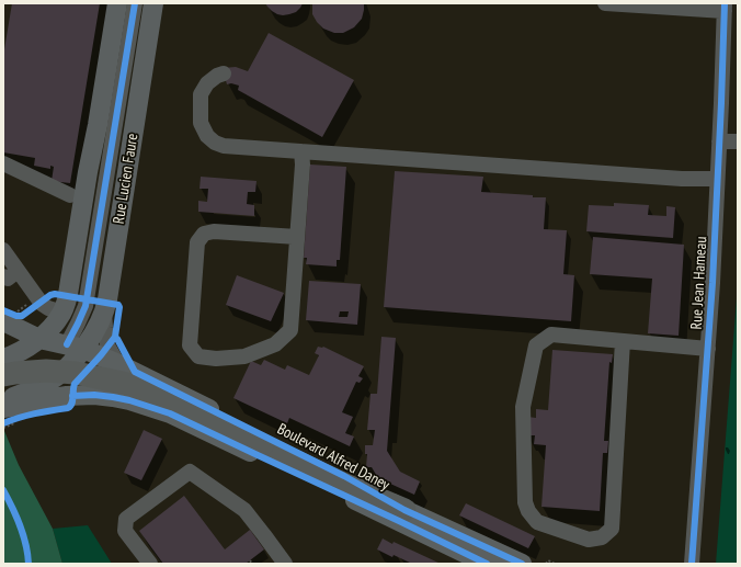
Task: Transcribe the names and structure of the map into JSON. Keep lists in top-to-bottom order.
{
  "streets": {
    "main road": ["Rue Lucien Faure", "Boulevard Alfred Daney"],
    "street": ["Rue Jean Hameau"]
  },
  "crossings": [
    ["Rue Lucien Faure", "Boulevard Alfred Daney"]
  ]
}
